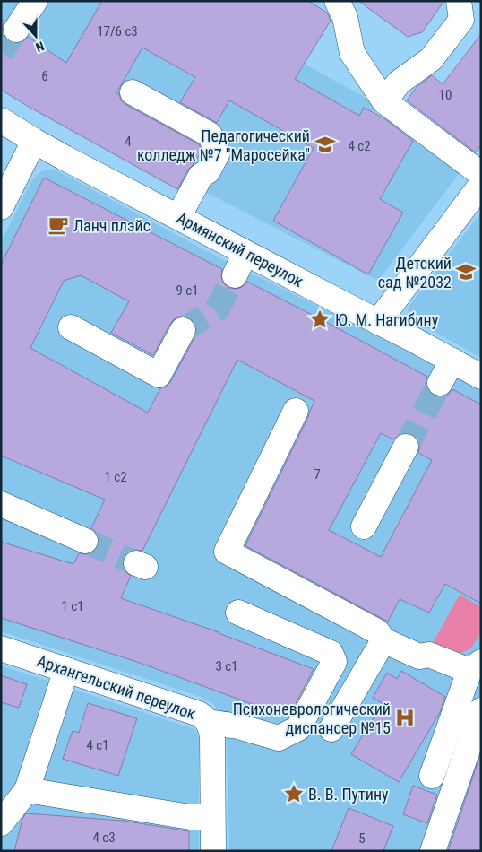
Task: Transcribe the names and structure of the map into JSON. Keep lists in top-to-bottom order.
{
  "streets": {
    "street": ["Армянский переулок", "Архангельский переулок"]
  },
  "places": {
    "school or university": ["Педагогический колледж №7 \"Маросейка\"", "Детский сад №2032"],
    "cafe": ["Ланч плэйс"],
    "place": ["Ю. М. Нагибину", "В. В. Путину"],
    "hospital": ["Психоневрологический диспансер №15"]
  },
  "house_numbers": [
    "17/6 с3",
    "6",
    "10",
    "4",
    "4 с2",
    "9 с1",
    "7",
    "1 с2",
    "1 с1",
    "3 с1",
    "4 с1",
    "4 с3",
    "5"
  ],
  "north": "bottom"
}
